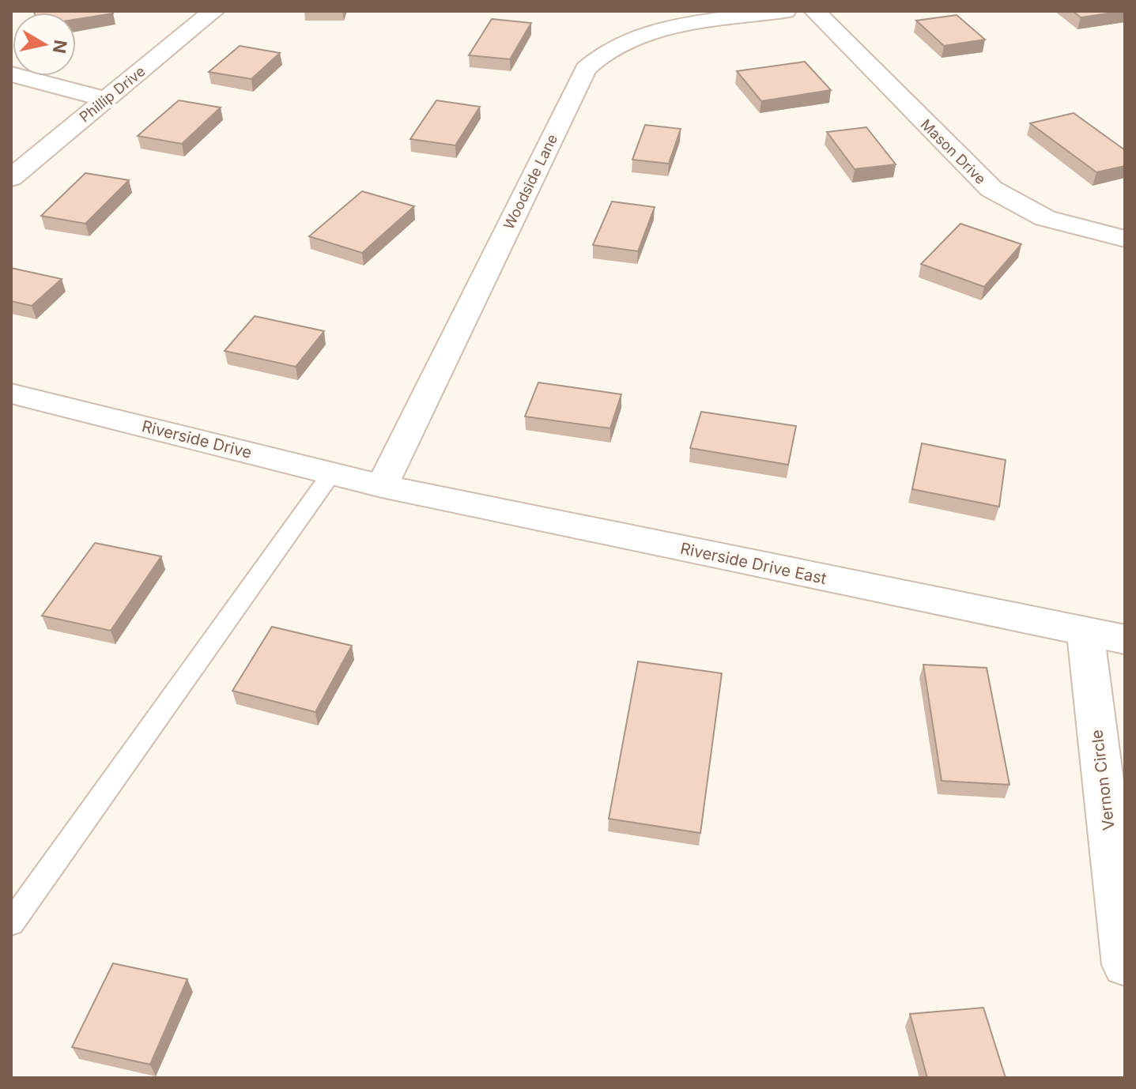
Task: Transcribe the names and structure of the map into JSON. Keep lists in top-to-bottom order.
{
  "streets": {
    "street": [
      "Phillip Drive",
      "Mason Drive",
      "Woodside Lane",
      "Riverside Drive",
      "Riverside Drive East",
      "Vernon Circle"
    ]
  },
  "crossings": [
    ["Woodside Lane", "Riverside Drive"],
    ["Woodside Lane", "Riverside Drive East"],
    ["Riverside Drive", "Riverside Drive East"],
    ["Riverside Drive East", "Vernon Circle"]
  ],
  "north": "right"
}
